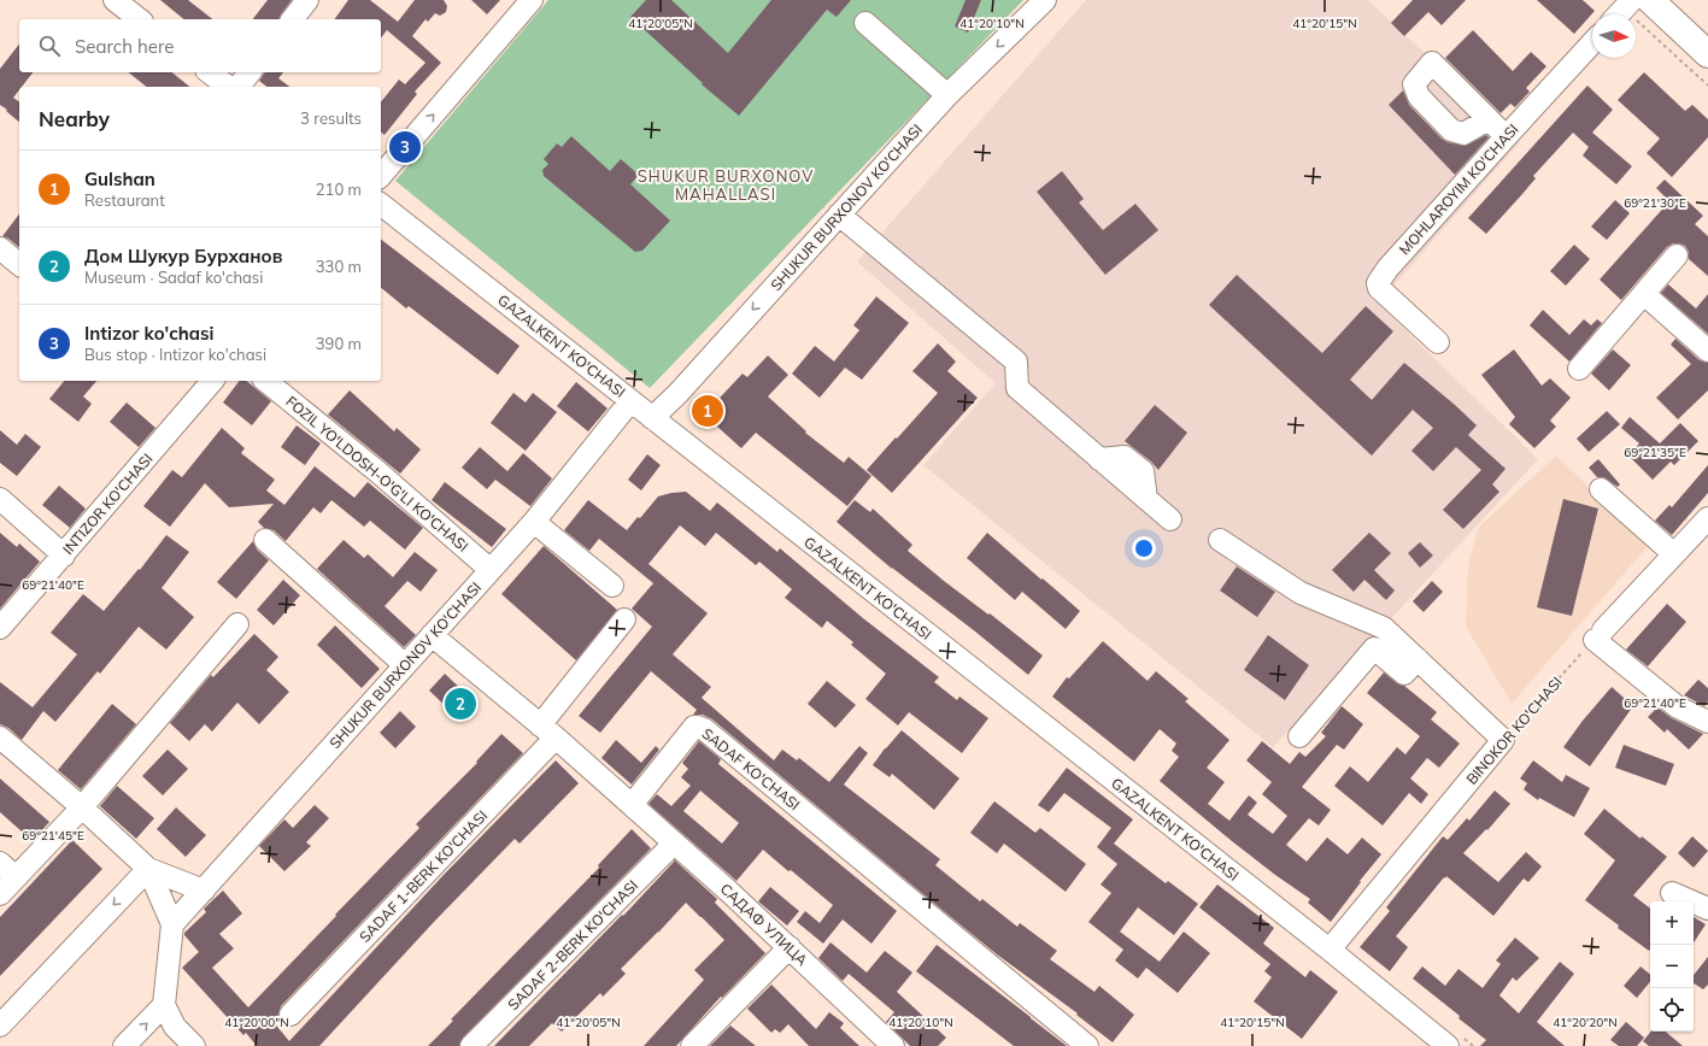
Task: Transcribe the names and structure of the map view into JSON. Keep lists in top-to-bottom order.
{
  "streets": {
    "street": [
      "MOHLAROYIM KO'CHASI",
      "SHUKUR BURXONOV KO'CHASI",
      "GAZALKENT KO'CHASI",
      "FOZIL YO'LDOSH-O'G'LI KO'CHASI",
      "INTIZOR KO'CHASI",
      "BINOKOR KO'CHASI",
      "SADAF KO'CHASI",
      "SADAF 1-BERK KO'CHASI",
      "САДАФ УЛИЦА",
      "SADAF 2-BERK KO'CHASI"
    ]
  },
  "crossings": [
    ["SHUKUR BURXONOV KO'CHASI", "GAZALKENT KO'CHASI"],
    ["SHUKUR BURXONOV KO'CHASI", "FOZIL YO'LDOSH-O'G'LI KO'CHASI"],
    ["GAZALKENT KO'CHASI", "BINOKOR KO'CHASI"],
    ["SADAF KO'CHASI", "САДАФ УЛИЦА"],
    ["САДАФ УЛИЦА", "SADAF 2-BERK KO'CHASI"]
  ],
  "districts": ["SHUKUR BURXONOV MAHALLASI"],
  "north": "right",
  "page": {
    "search": "Search here",
    "heading": ["Nearby", "3 results"],
    "pins": ["3", "1", "2"],
    "list": [
      {
        "mark": "1",
        "name": "Gulshan",
        "note": "Restaurant",
        "value": "210 m"
      },
      {
        "mark": "2",
        "name": "Дом Шукур Бурханов",
        "note": "Museum · Sadaf ko'chasi",
        "value": "330 m"
      },
      {
        "mark": "3",
        "name": "Intizor ko'chasi",
        "note": "Bus stop · Intizor ko'chasi",
        "value": "390 m"
      }
    ],
    "map_buttons": ["+", "−"]
  },
  "coordinates": [
    "41°20'05\"N",
    "41°20'10\"N",
    "41°20'15\"N",
    "69°21'30\"E",
    "69°21'35\"E",
    "69°21'40\"E",
    "69°21'45\"E",
    "41°20'00\"N",
    "41°20'20\"N"
  ]
}
